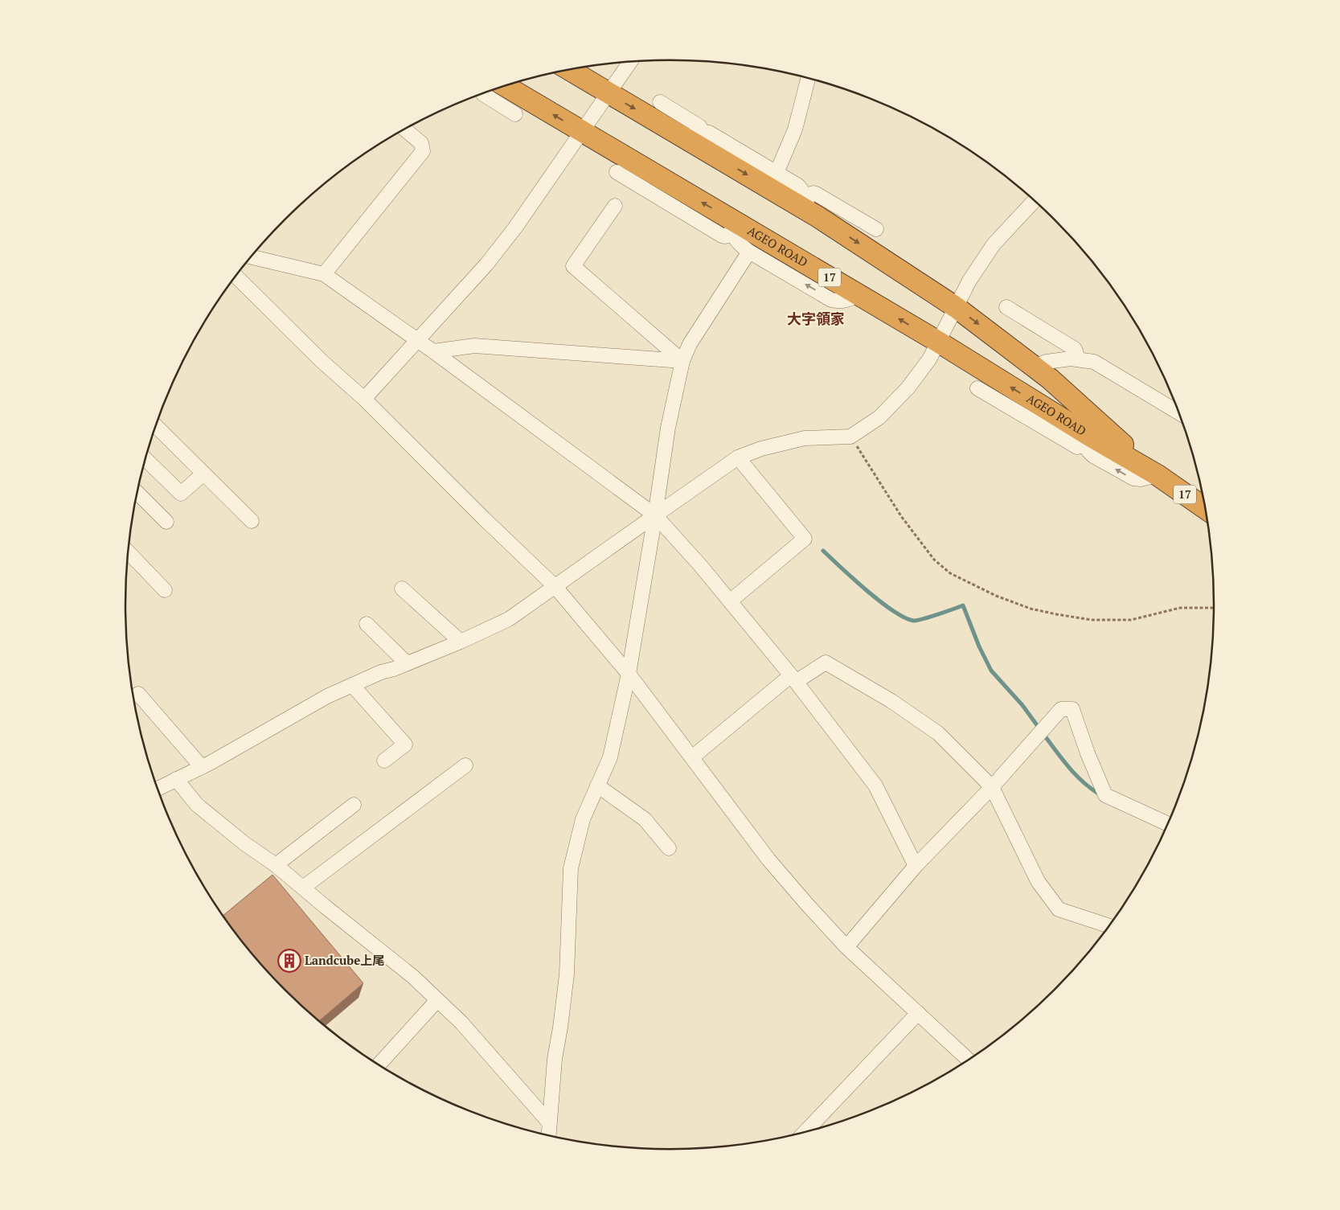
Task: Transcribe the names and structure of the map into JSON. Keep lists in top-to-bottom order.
{
  "streets": {
    "highway": ["AGEO ROAD", "17"]
  },
  "districts": ["大字領家"],
  "places": {
    "building": ["Landcube上尾"]
  }
}
